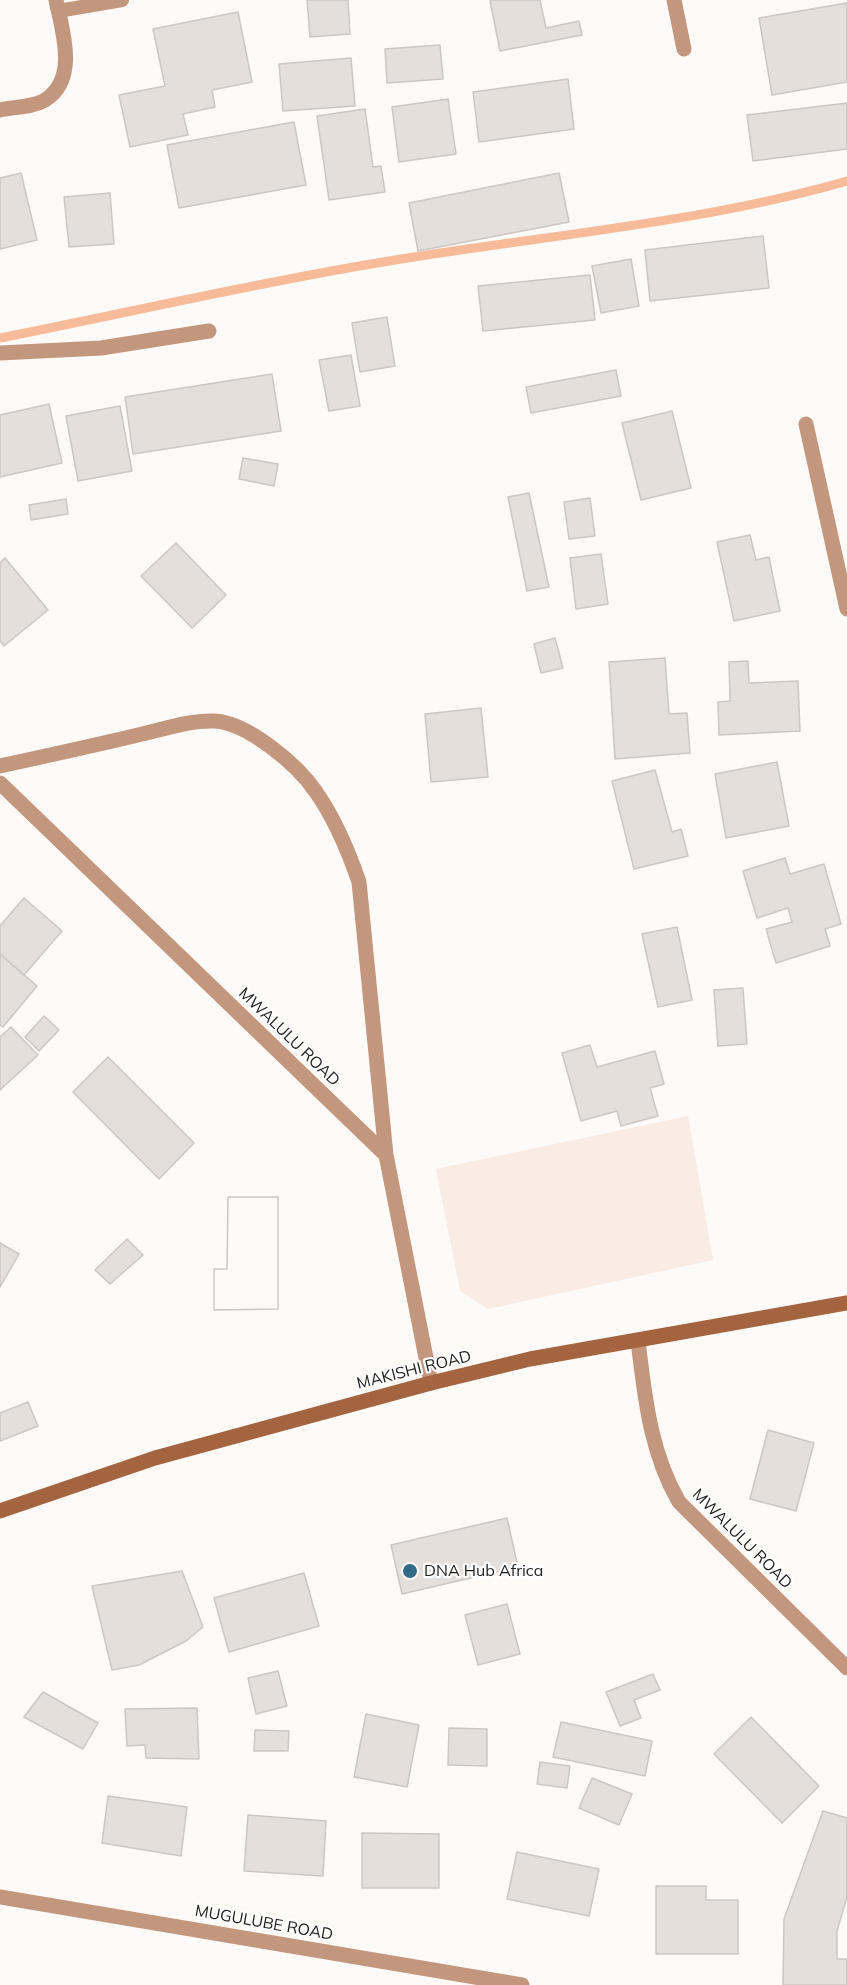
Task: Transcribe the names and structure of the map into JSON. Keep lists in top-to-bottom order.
{
  "streets": {
    "main road": ["MAKISHI ROAD"],
    "street": ["MWALULU ROAD", "MUGULUBE ROAD"]
  },
  "crossings": [
    ["MWALULU ROAD", "MAKISHI ROAD"]
  ],
  "places": ["DNA Hub Africa"]
}
